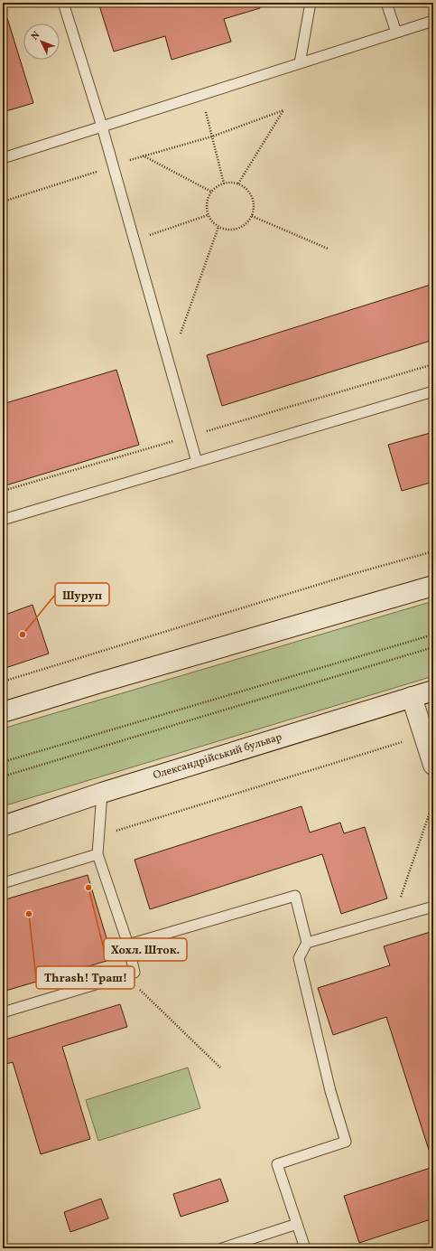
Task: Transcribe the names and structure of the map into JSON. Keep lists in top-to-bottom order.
{
  "streets": {
    "main road": ["Олександрійський бульвар"]
  },
  "places": ["Шуруп", "Хохл. Шток.", "Thrash! Траш!"],
  "north": "top left"
}
